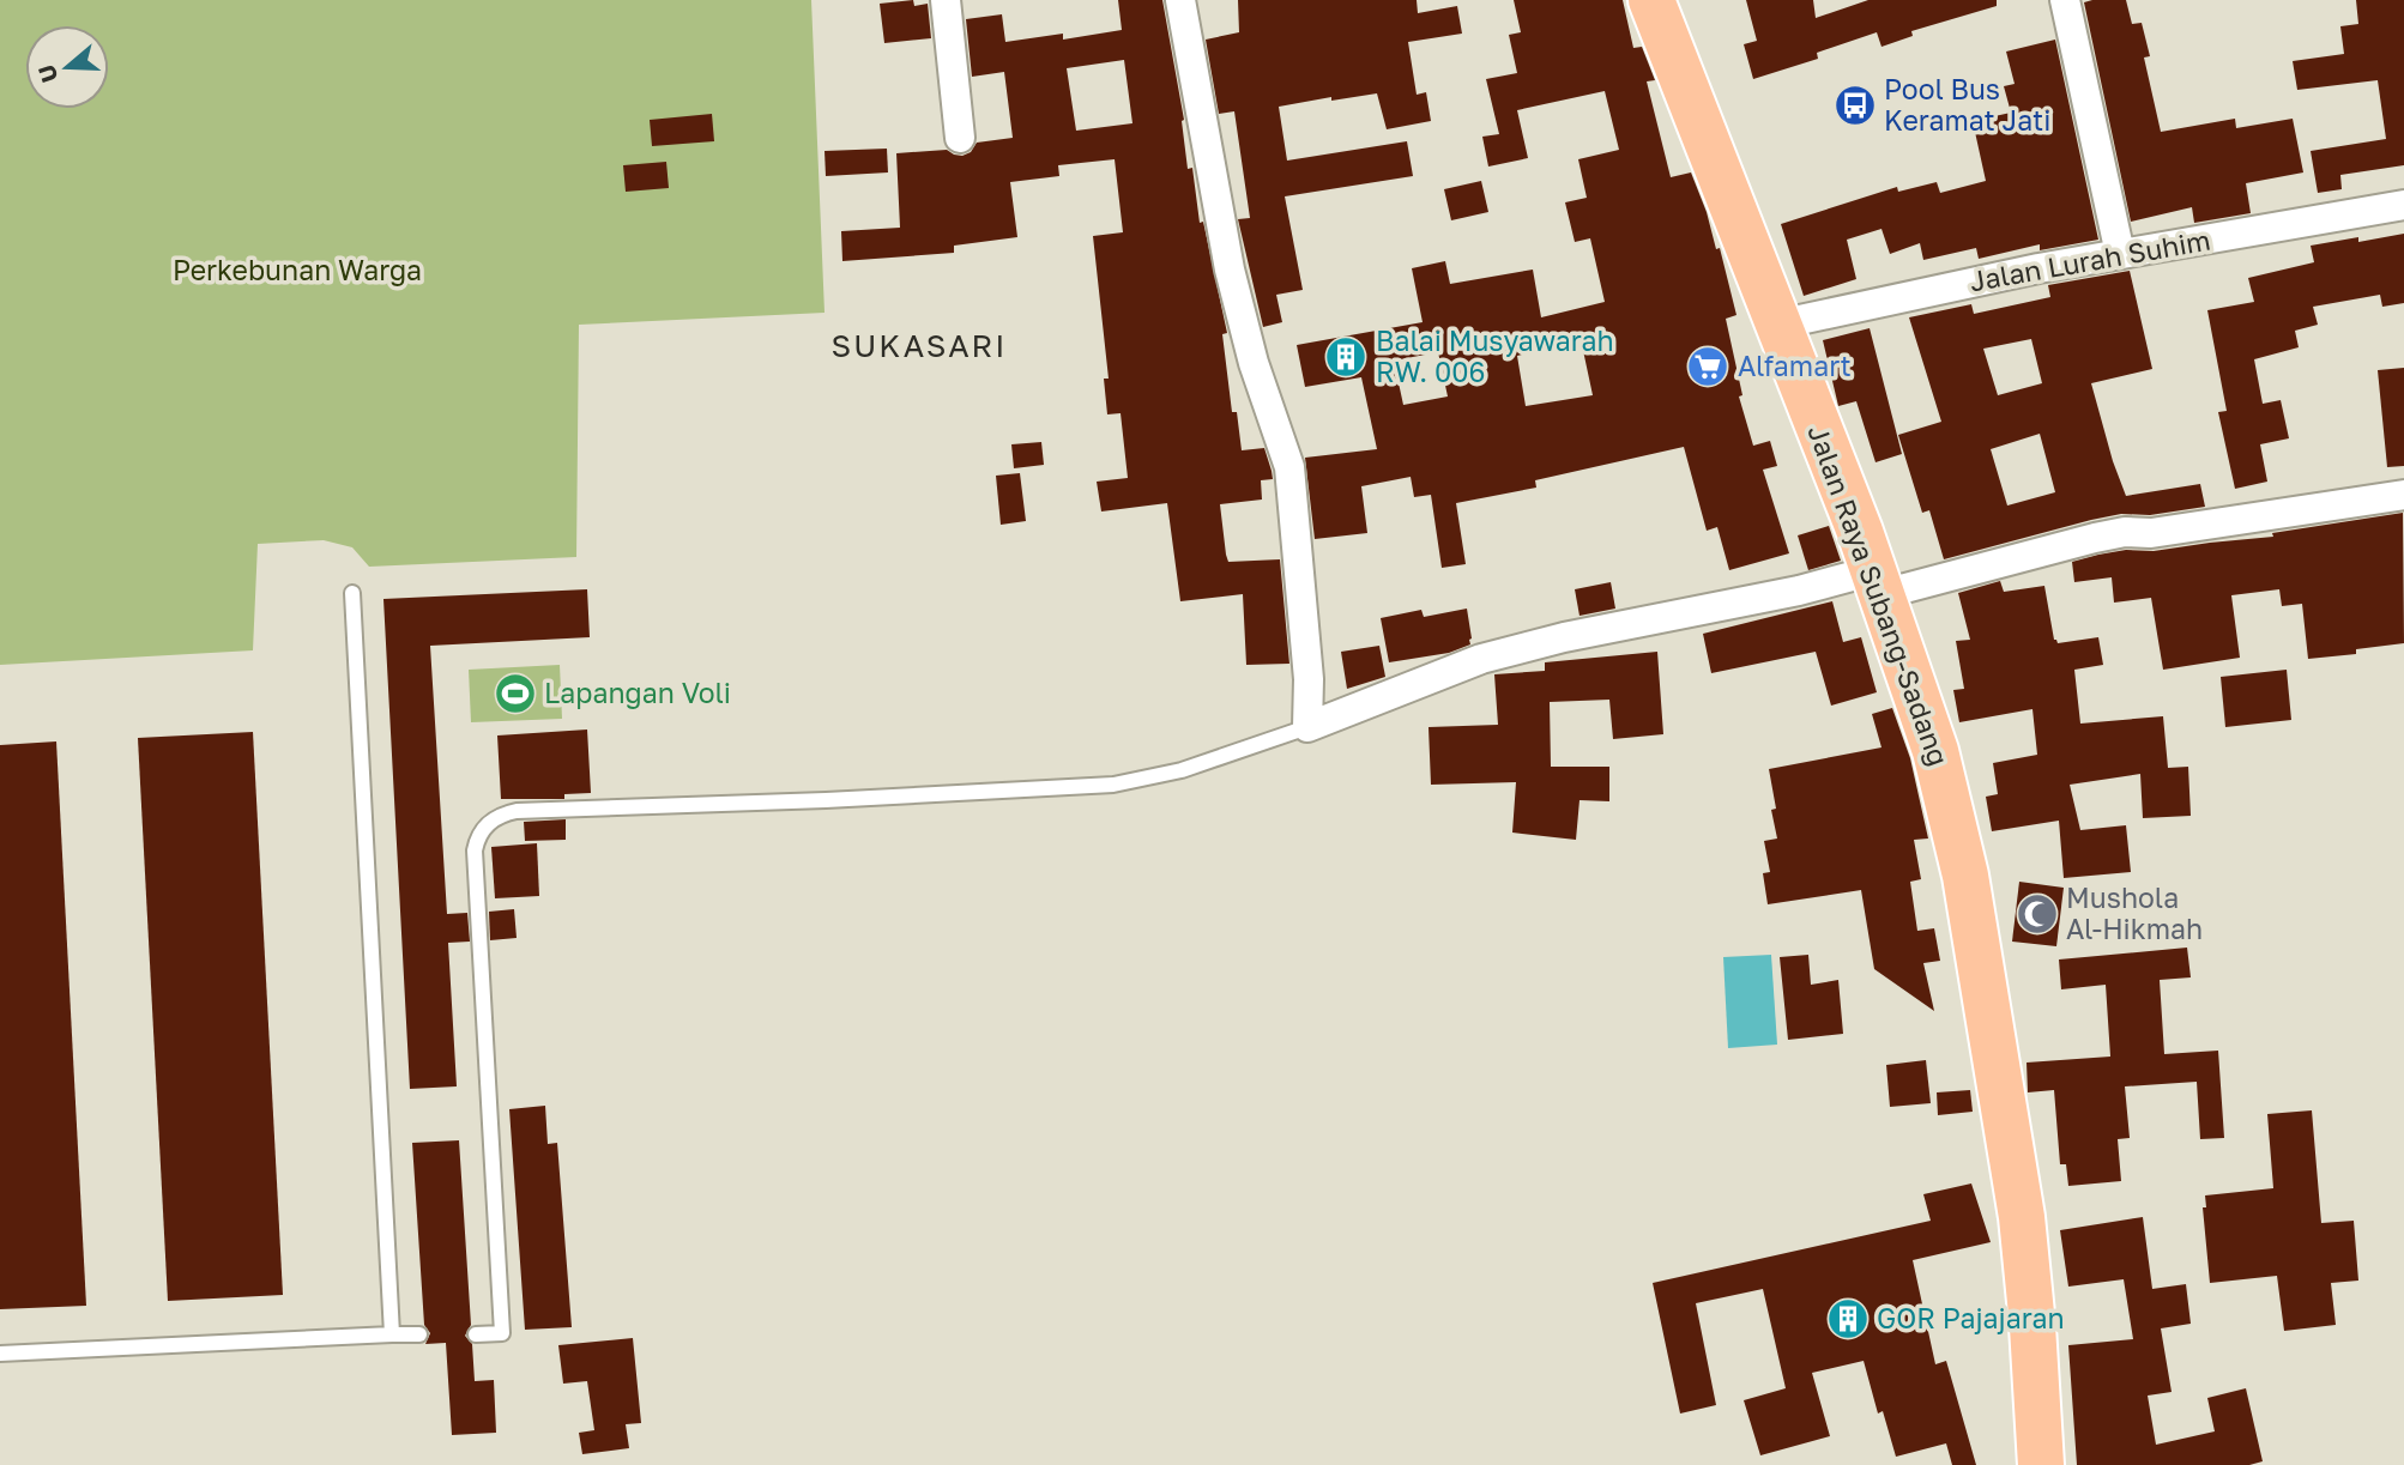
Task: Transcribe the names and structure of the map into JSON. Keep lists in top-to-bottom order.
{
  "streets": {
    "main road": ["Jalan Raya Subang-Sadang"],
    "street": ["Jalan Lurah Suhim"]
  },
  "crossings": [
    ["Jalan Lurah Suhim", "Jalan Raya Subang-Sadang"]
  ],
  "districts": ["SUKASARI"],
  "parks": ["Perkebunan Warga"],
  "places": {
    "bus stop": ["Pool Bus Keramat Jati"],
    "building": ["Balai Musyawarah RW. 006", "GOR Pajajaran"],
    "supermarket": ["Alfamart"],
    "sports": ["Lapangan Voli"],
    "mosque": ["Mushola Al-Hikmah"]
  },
  "north": "left"
}
